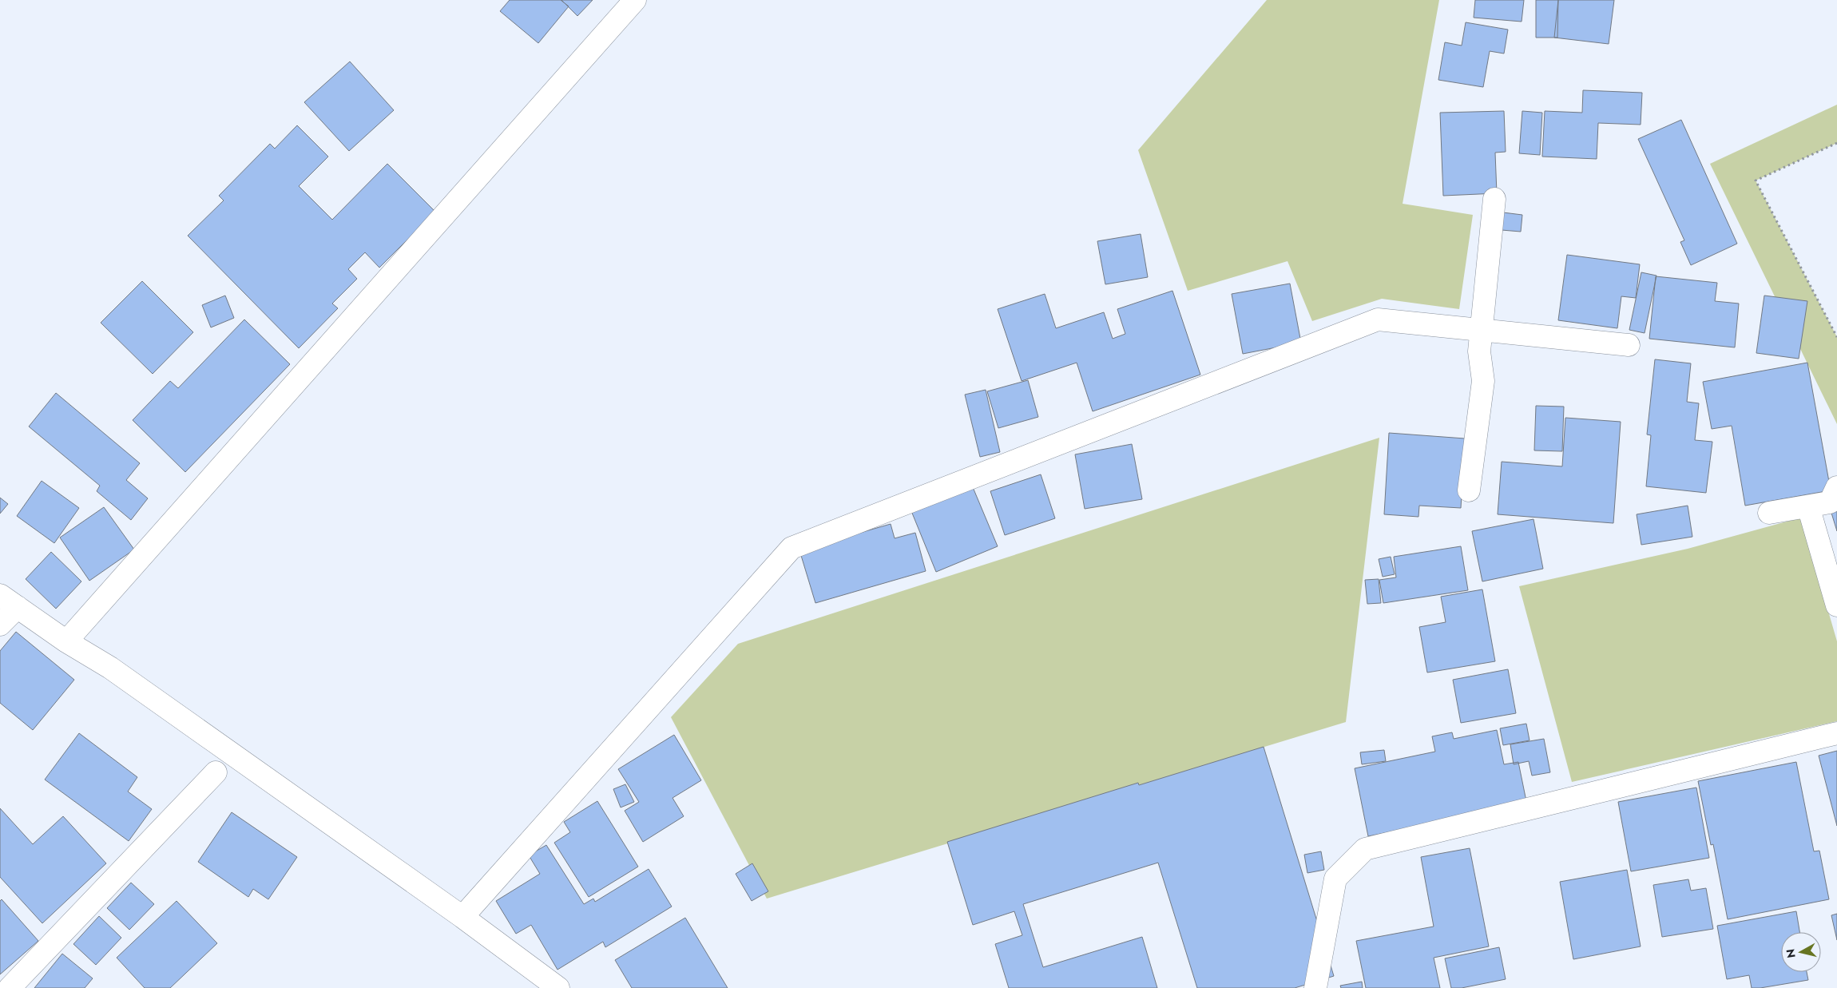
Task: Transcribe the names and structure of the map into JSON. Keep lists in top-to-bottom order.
{
  "north": "left"
}
